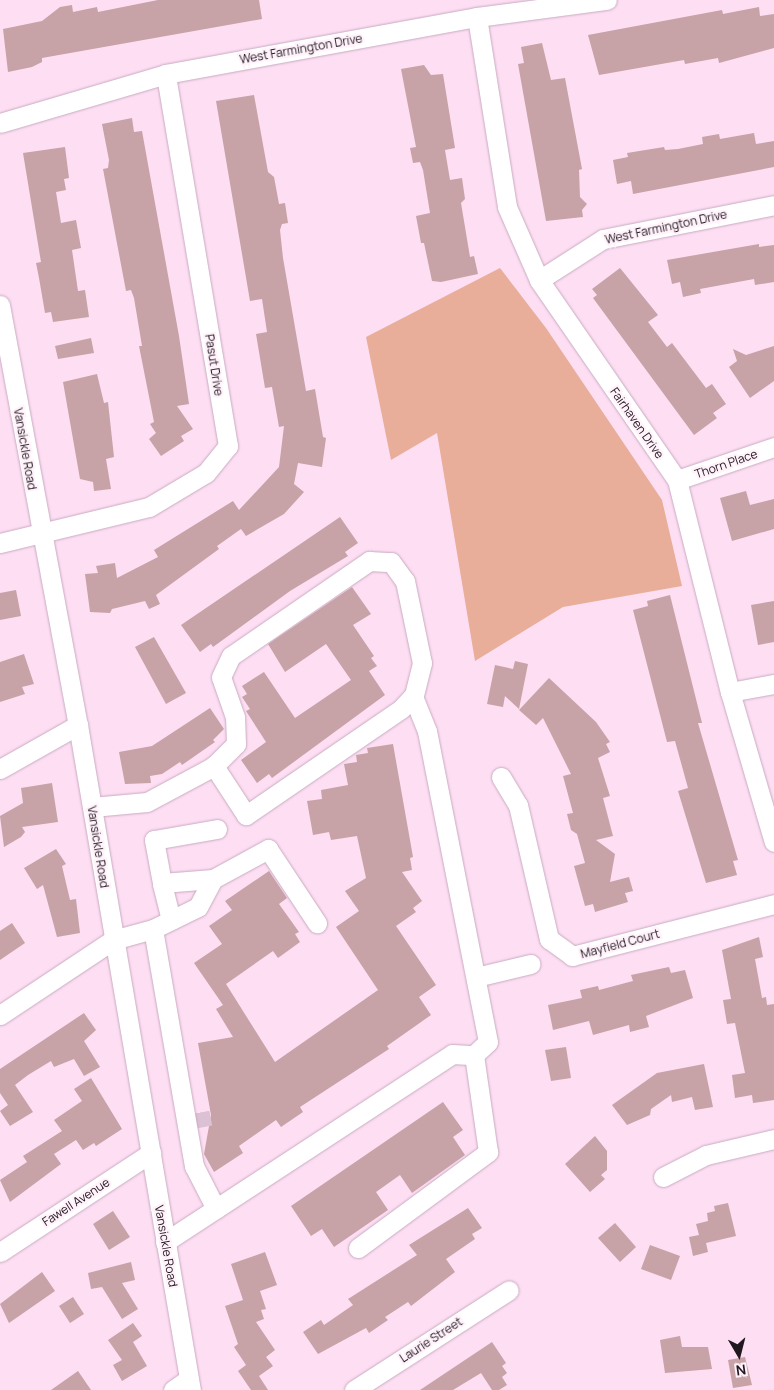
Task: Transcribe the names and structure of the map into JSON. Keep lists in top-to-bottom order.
{
  "streets": {
    "street": [
      "West Farmington Drive",
      "Pasut Drive",
      "Fairhaven Drive",
      "Vansickle Road",
      "Thorn Place",
      "Mayfield Court",
      "Fawell Avenue",
      "Laurie Street"
    ]
  },
  "crossings": [
    ["West Farmington Drive", "Pasut Drive"],
    ["West Farmington Drive", "Fairhaven Drive"],
    ["Pasut Drive", "Vansickle Road"],
    ["Fairhaven Drive", "Thorn Place"],
    ["Vansickle Road", "Fawell Avenue"]
  ],
  "north": "bottom"
}
